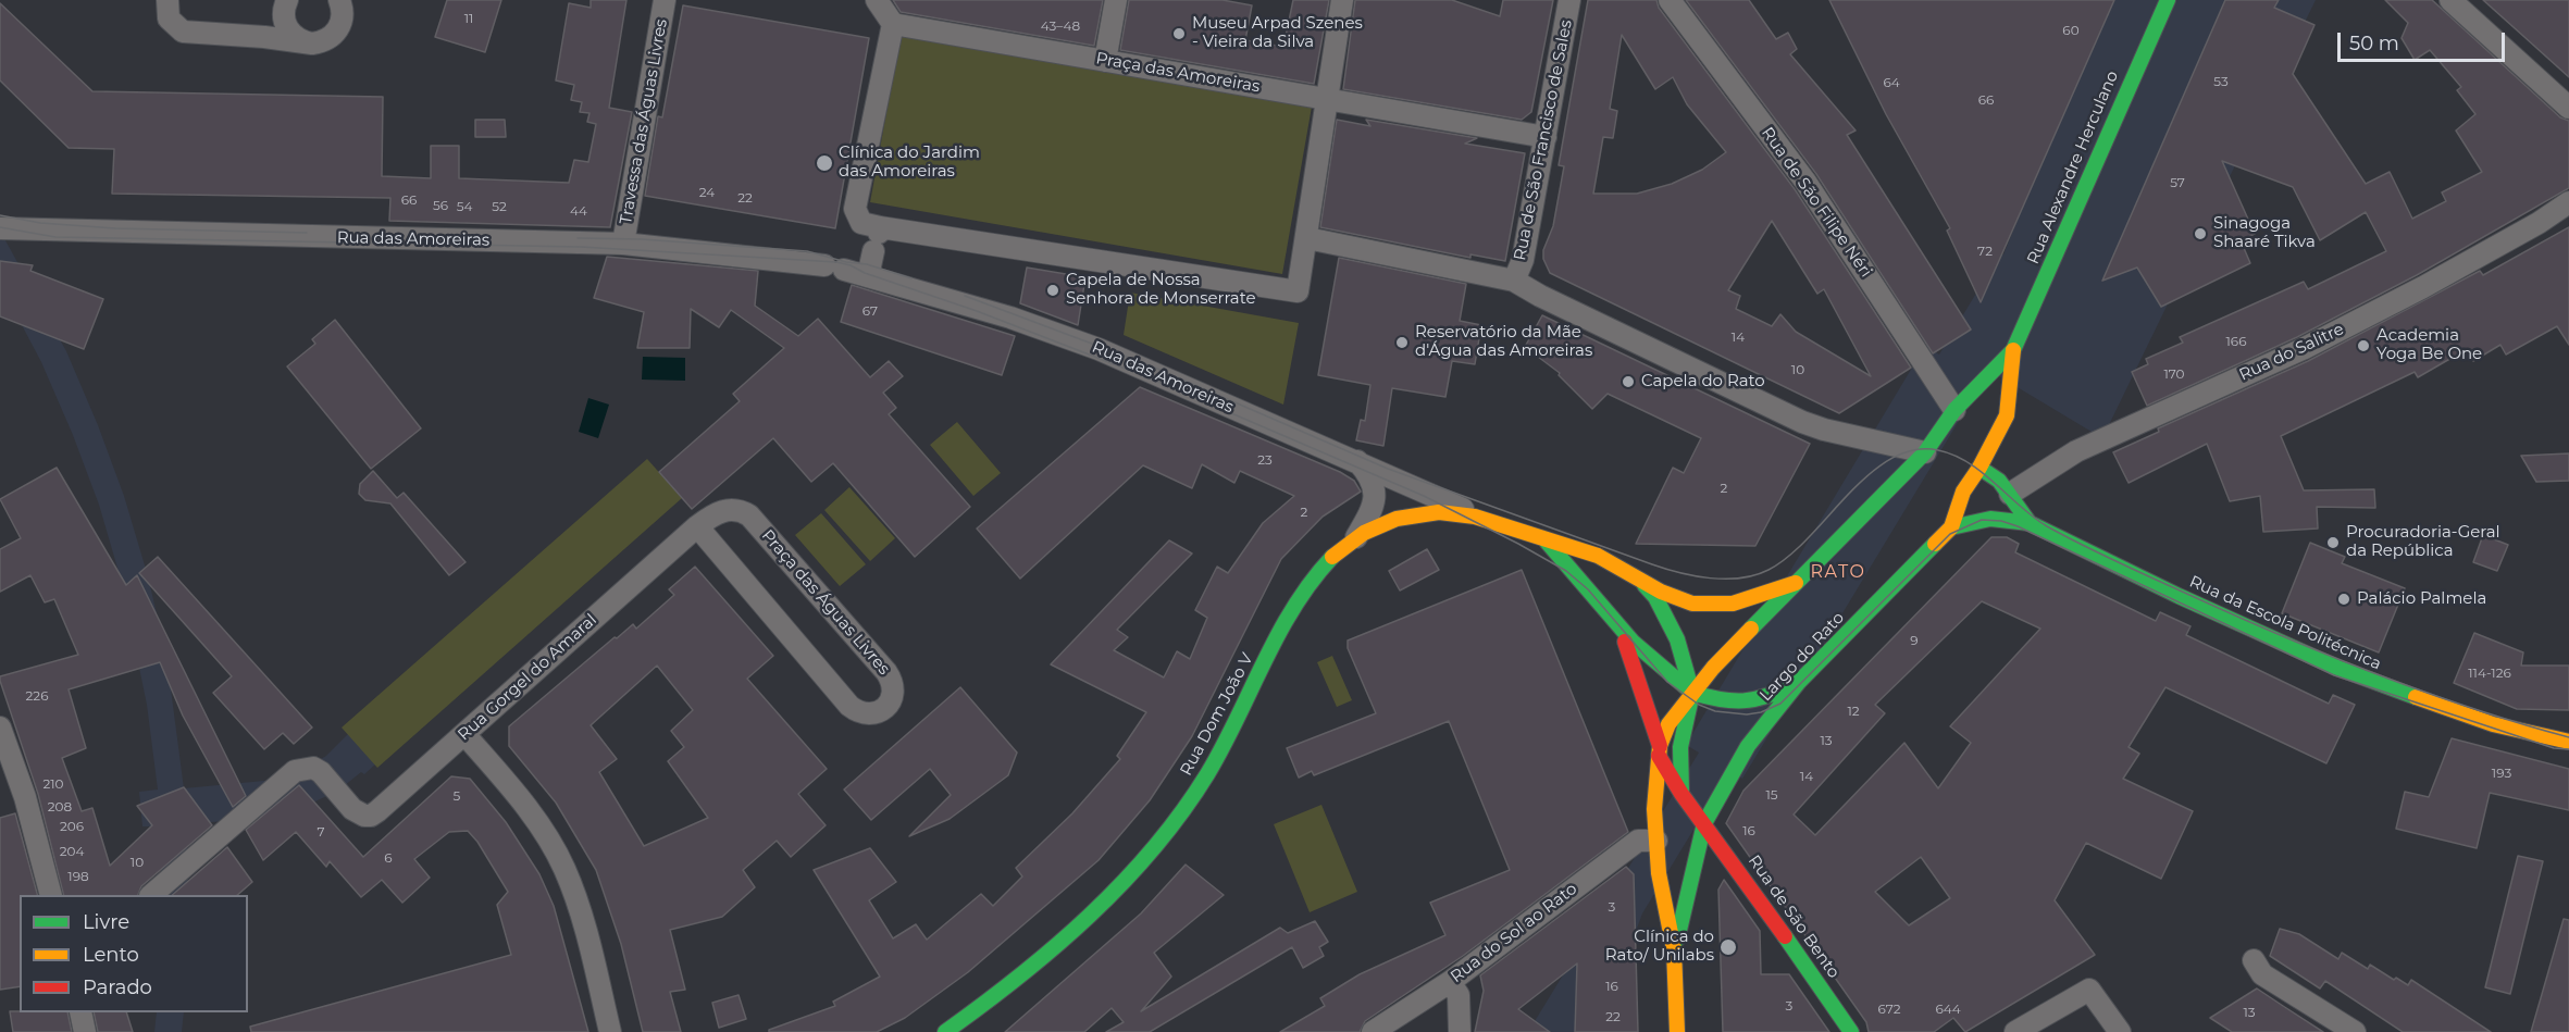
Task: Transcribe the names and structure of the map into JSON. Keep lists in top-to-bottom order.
{
  "streets": {
    "main road": [
      "Rua Alexandre Herculano",
      "Rua da Escola Politécnica",
      "Largo do Rato",
      "Rua Dom João V",
      "Rua de São Bento"
    ],
    "street": [
      "Praça das Amoreiras",
      "Travessa das Águas Livres",
      "Rua de São Francisco de Sales",
      "Rua de São Filipe Néri",
      "Rua das Amoreiras",
      "Rua do Salitre",
      "Praça das Águas Livres",
      "Rua Gorgel do Amaral",
      "Rua do Sol ao Rato"
    ]
  },
  "crossings": [
    ["Praça das Amoreiras", "Rua de São Francisco de Sales"],
    ["Travessa das Águas Livres", "Rua das Amoreiras"],
    ["Rua Alexandre Herculano", "Rua de São Filipe Néri"],
    ["Rua Alexandre Herculano", "Largo do Rato"],
    ["Rua das Amoreiras", "Rua Dom João V"],
    ["Praça das Águas Livres", "Rua Gorgel do Amaral"],
    ["Largo do Rato", "Rua de São Bento"]
  ],
  "districts": ["RATO"],
  "places": [
    "Museu Arpad Szenes - Vieira da Silva",
    "Clínica do Jardim das Amoreiras",
    "Sinagoga Shaaré Tikva",
    "Capela de Nossa Senhora de Monserrate",
    "Reservatório da Mãe d'Água das Amoreiras",
    "Academia Yoga Be One",
    "Capela do Rato",
    "Procuradoria-Geral da República",
    "Palácio Palmela",
    "Clínica do Rato/ Unilabs"
  ],
  "house_numbers": [
    "11",
    "43–48",
    "60",
    "53",
    "64",
    "66",
    "57",
    "24",
    "22",
    "66",
    "56",
    "54",
    "52",
    "44",
    "72",
    "67",
    "14",
    "166",
    "10",
    "170",
    "23",
    "2",
    "2",
    "9",
    "114-126",
    "226",
    "12",
    "13",
    "193",
    "14",
    "210",
    "15",
    "5",
    "208",
    "206",
    "16",
    "7",
    "204",
    "6",
    "10",
    "198",
    "3",
    "16",
    "3",
    "672",
    "644",
    "13",
    "22"
  ],
  "legend": ["Livre", "Lento", "Parado"],
  "scale_bar": "50 m"
}
